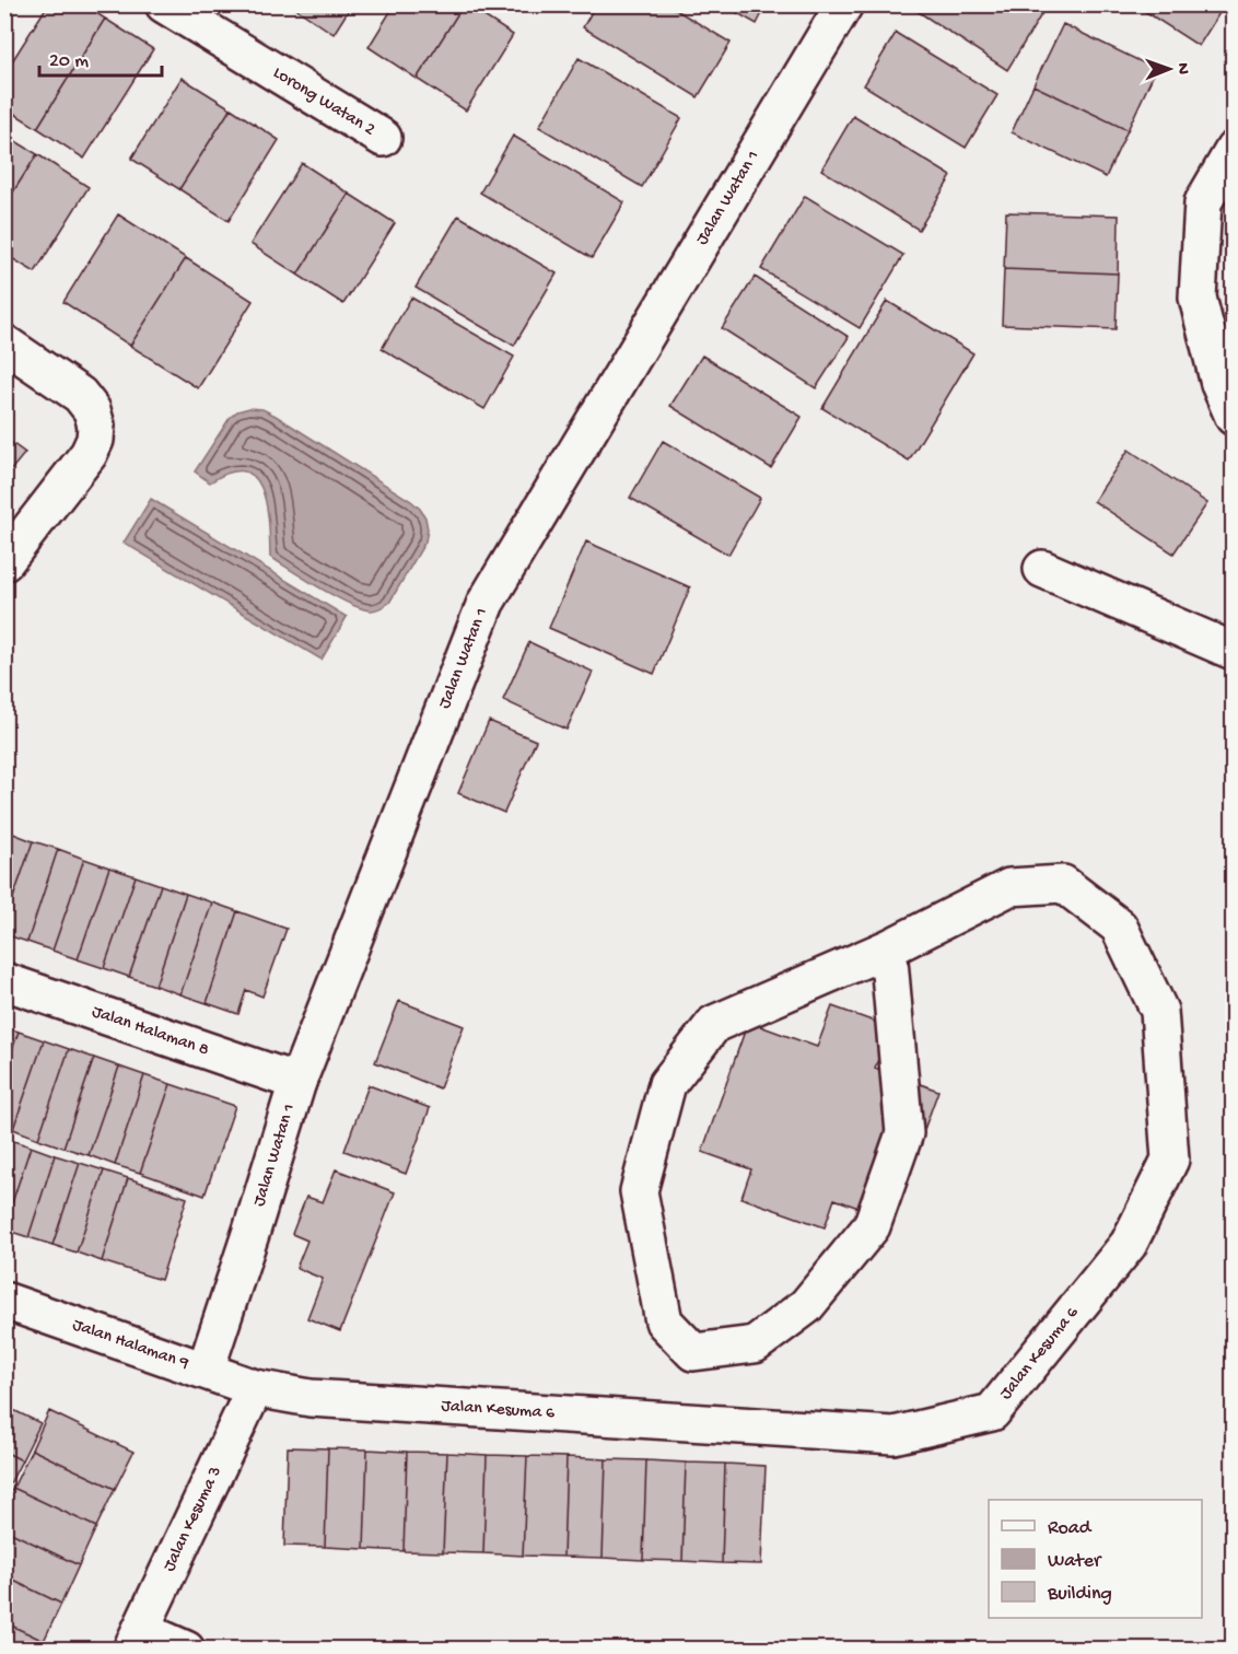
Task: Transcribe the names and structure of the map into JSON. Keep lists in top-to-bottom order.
{
  "streets": {
    "street": [
      "Lorong Watan 2",
      "Jalan Watan 1",
      "Jalan Halaman 8",
      "Jalan Halaman 9",
      "Jalan Kesuma 6",
      "Jalan Kesuma 3"
    ]
  },
  "crossings": [
    ["Jalan Watan 1", "Jalan Halaman 8"],
    ["Jalan Watan 1", "Jalan Halaman 9"],
    ["Jalan Halaman 9", "Jalan Kesuma 6"],
    ["Jalan Halaman 9", "Jalan Kesuma 3"],
    ["Jalan Kesuma 6", "Jalan Kesuma 3"]
  ],
  "legend": ["Road", "Water", "Building"],
  "scale_bar": "20 m",
  "north": "right"
}
